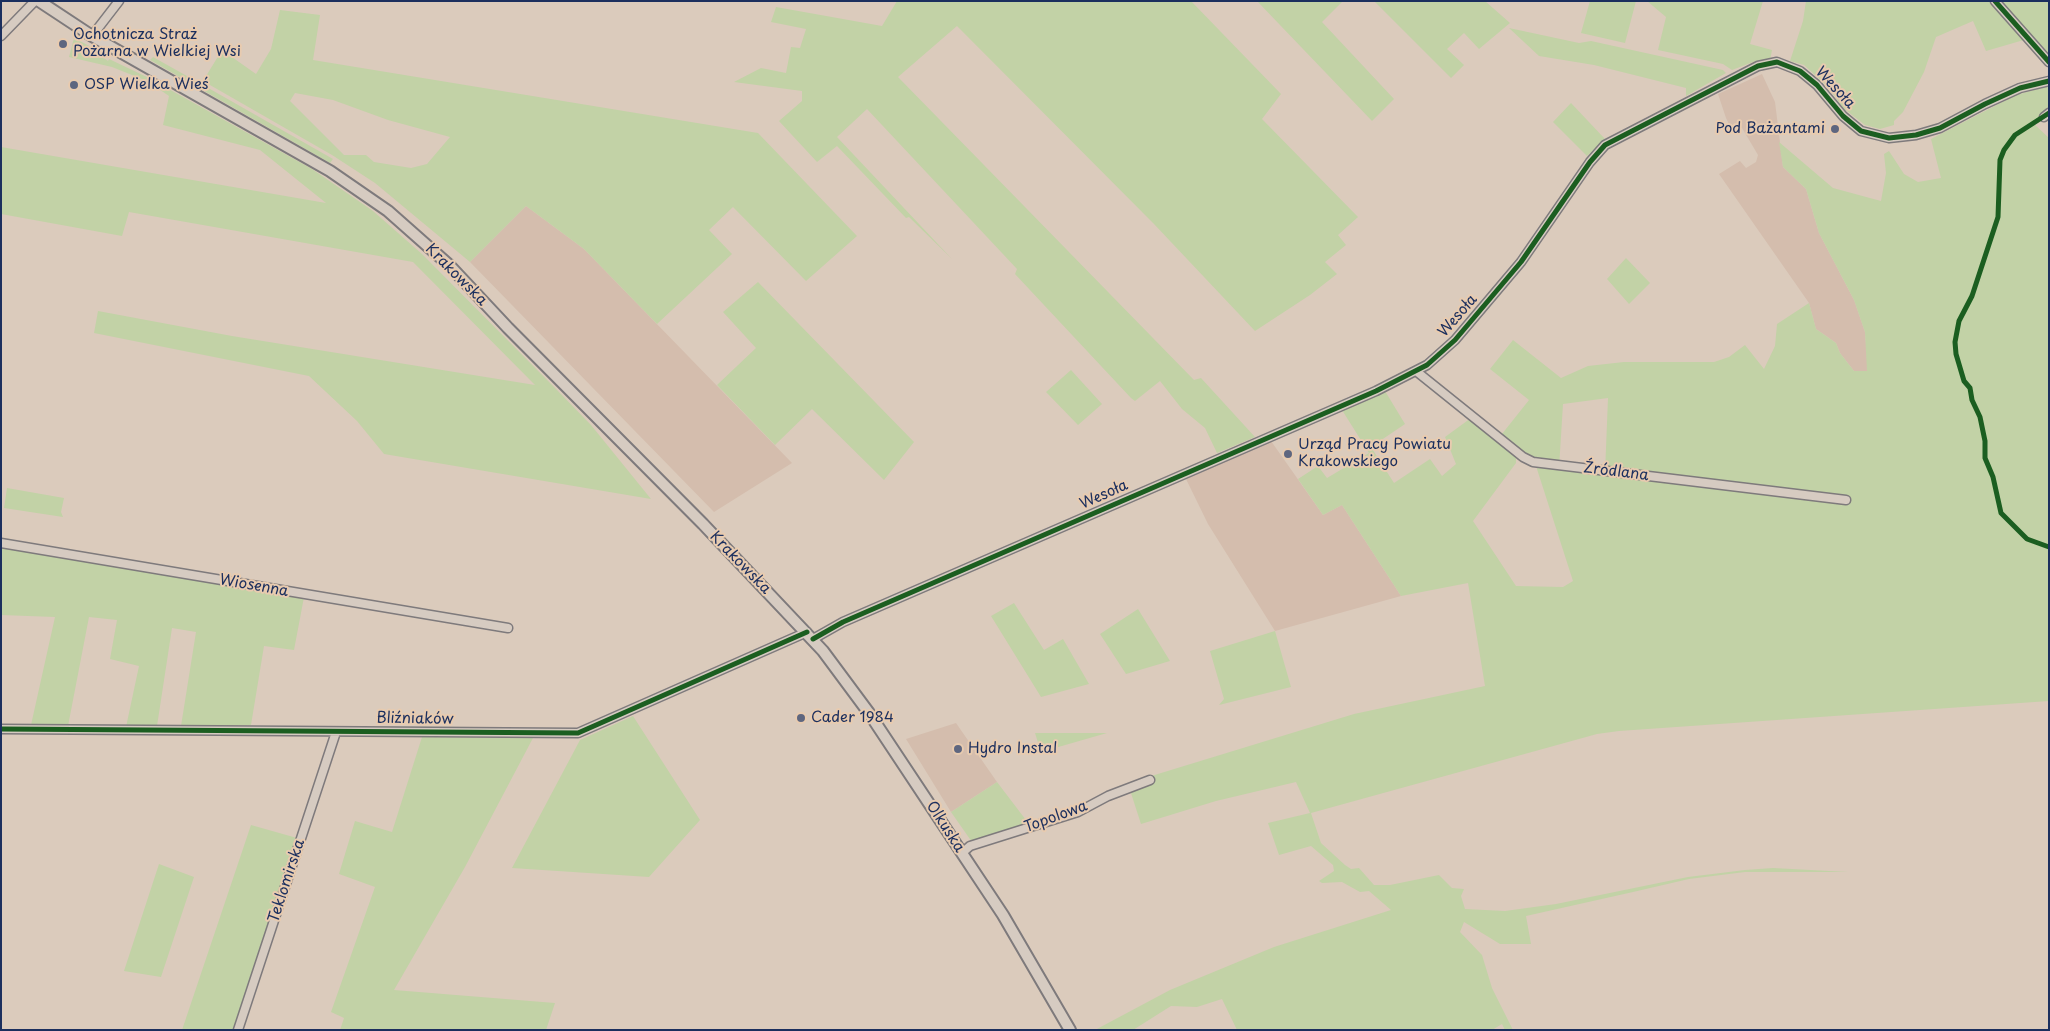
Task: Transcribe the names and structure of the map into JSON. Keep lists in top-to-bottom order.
{
  "streets": {
    "main road": ["Krakowska", "Olkuska"],
    "street": [
      "Wesoła",
      "Źródlana",
      "Wiosenna",
      "Bliźniaków",
      "Topolowa",
      "Teklomirska"
    ]
  },
  "crossings": [
    ["Wesoła", "Krakowska"],
    ["Wesoła", "Źródlana"],
    ["Wesoła", "Bliźniaków"],
    ["Wesoła", "Olkuska"],
    ["Krakowska", "Bliźniaków"],
    ["Krakowska", "Olkuska"],
    ["Bliźniaków", "Olkuska"],
    ["Bliźniaków", "Teklomirska"],
    ["Topolowa", "Olkuska"]
  ],
  "places": [
    "Ochotnicza Straż Pożarna w Wielkiej Wsi",
    "OSP Wielka Wieś",
    "Pod Bażantami",
    "Urząd Pracy Powiatu Krakowskiego",
    "Cader 1984",
    "Hydro Instal"
  ]
}
